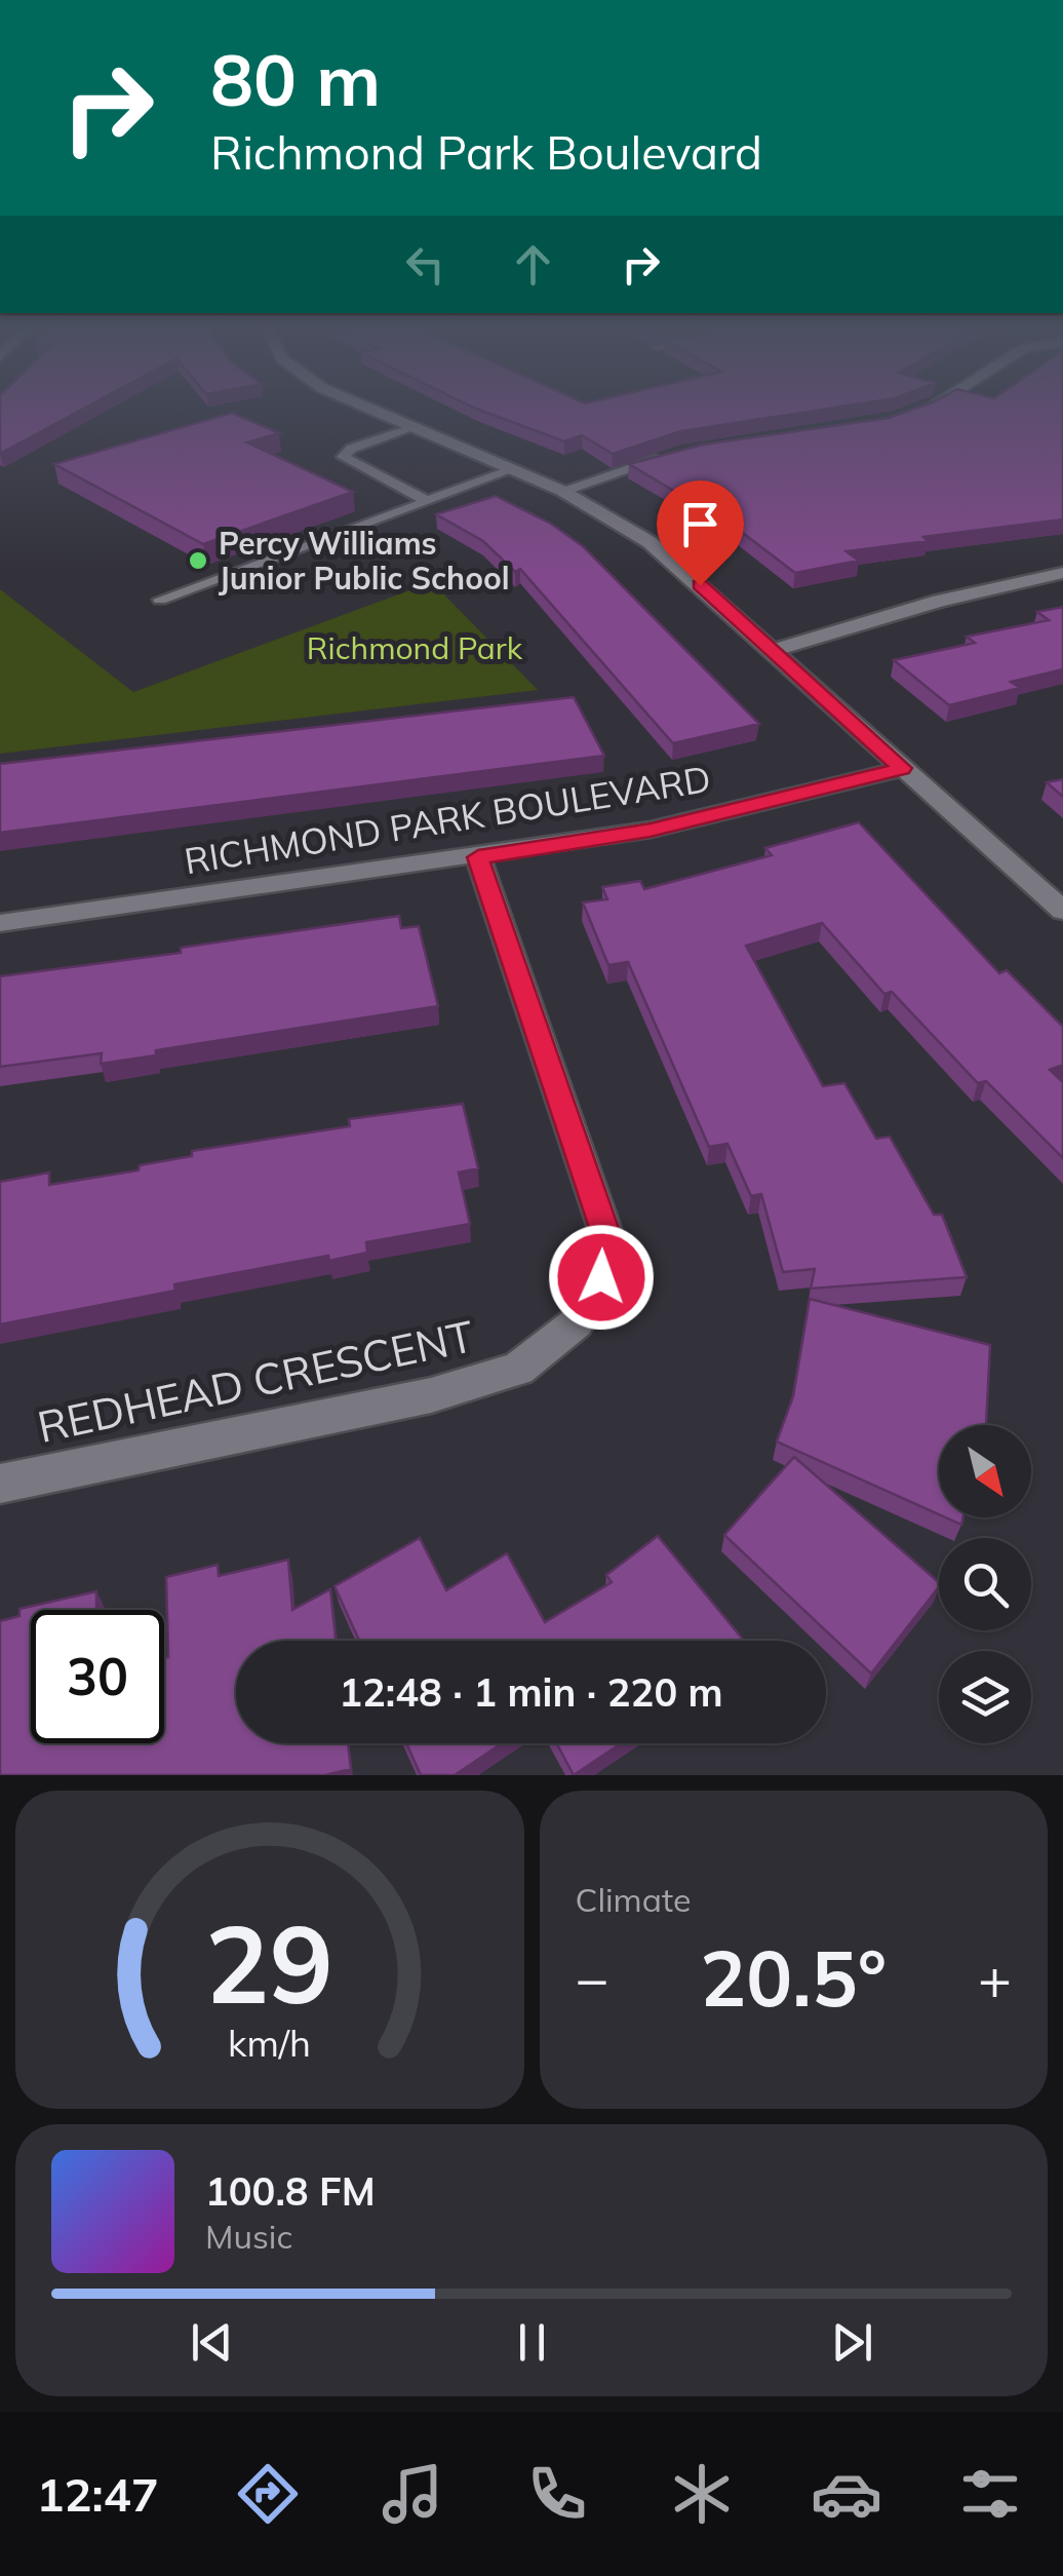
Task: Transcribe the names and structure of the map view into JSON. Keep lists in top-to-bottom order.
{
  "streets": {
    "street": ["RICHMOND PARK BOULEVARD", "REDHEAD CRESCENT"]
  },
  "crossings": [
    ["RICHMOND PARK BOULEVARD", "REDHEAD CRESCENT"]
  ],
  "parks": ["Richmond Park"],
  "places": ["Percy Williams Junior Public School"],
  "north": "bottom right",
  "page": {
    "turn": ["80 m", "Richmond Park Boulevard"],
    "limit": "30",
    "trip": "12:48 · 1 min · 220 m",
    "tile": "Climate",
    "heat": ["−", "20.5°", "+"],
    "song": ["100.8 FM", "Music"],
    "tabs": "12:47",
    "gauge": ["29", "km/h"]
  }
}
